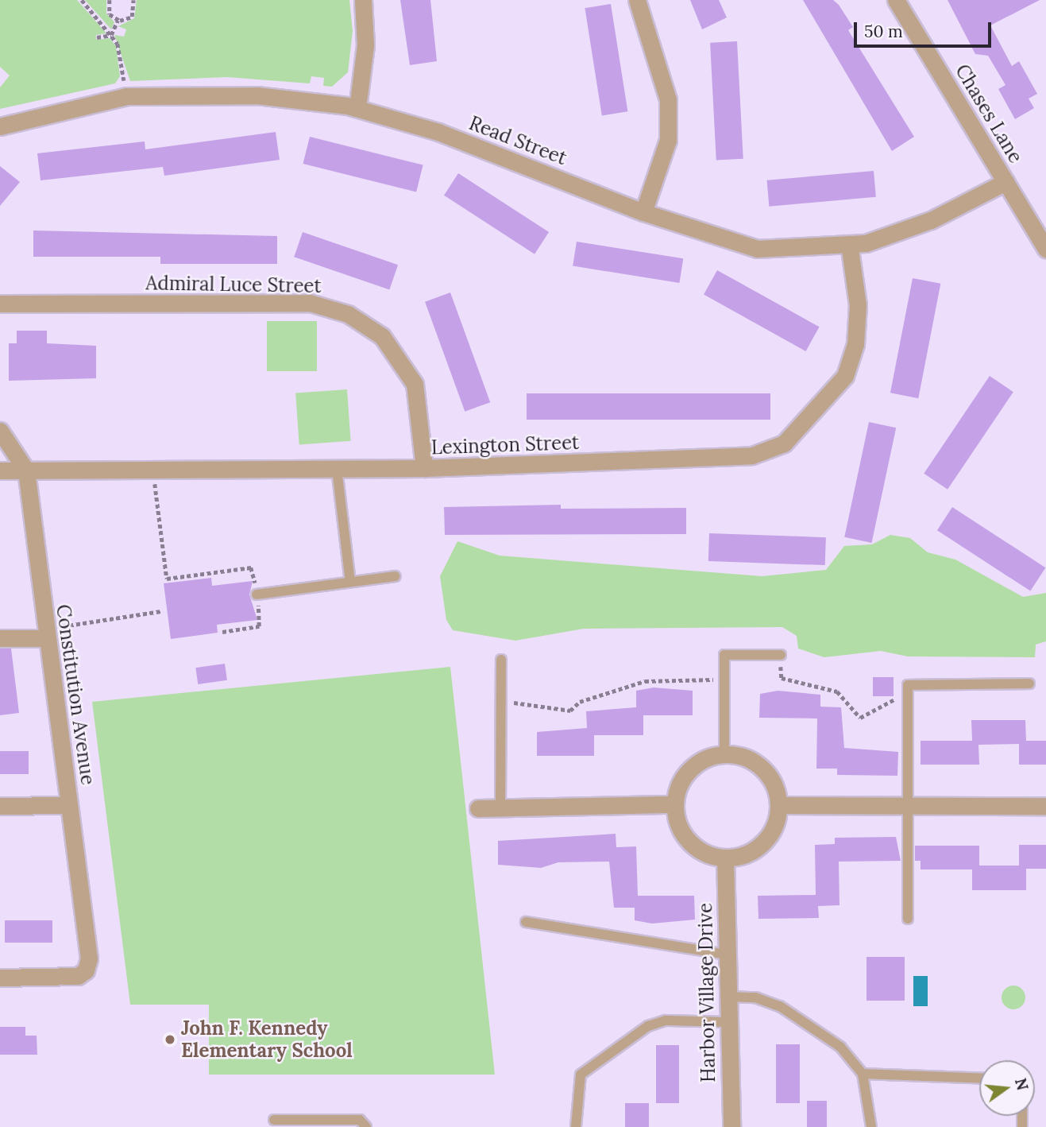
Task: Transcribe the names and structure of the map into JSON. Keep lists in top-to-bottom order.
{
  "streets": {
    "street": [
      "Chases Lane",
      "Read Street",
      "Admiral Luce Street",
      "Lexington Street",
      "Constitution Avenue",
      "Harbor Village Drive"
    ]
  },
  "crossings": [
    ["Chases Lane", "Read Street"],
    ["Read Street", "Lexington Street"],
    ["Admiral Luce Street", "Lexington Street"],
    ["Lexington Street", "Constitution Avenue"]
  ],
  "places": ["John F. Kennedy Elementary School"],
  "scale_bar": "50 m",
  "north": "right"
}
